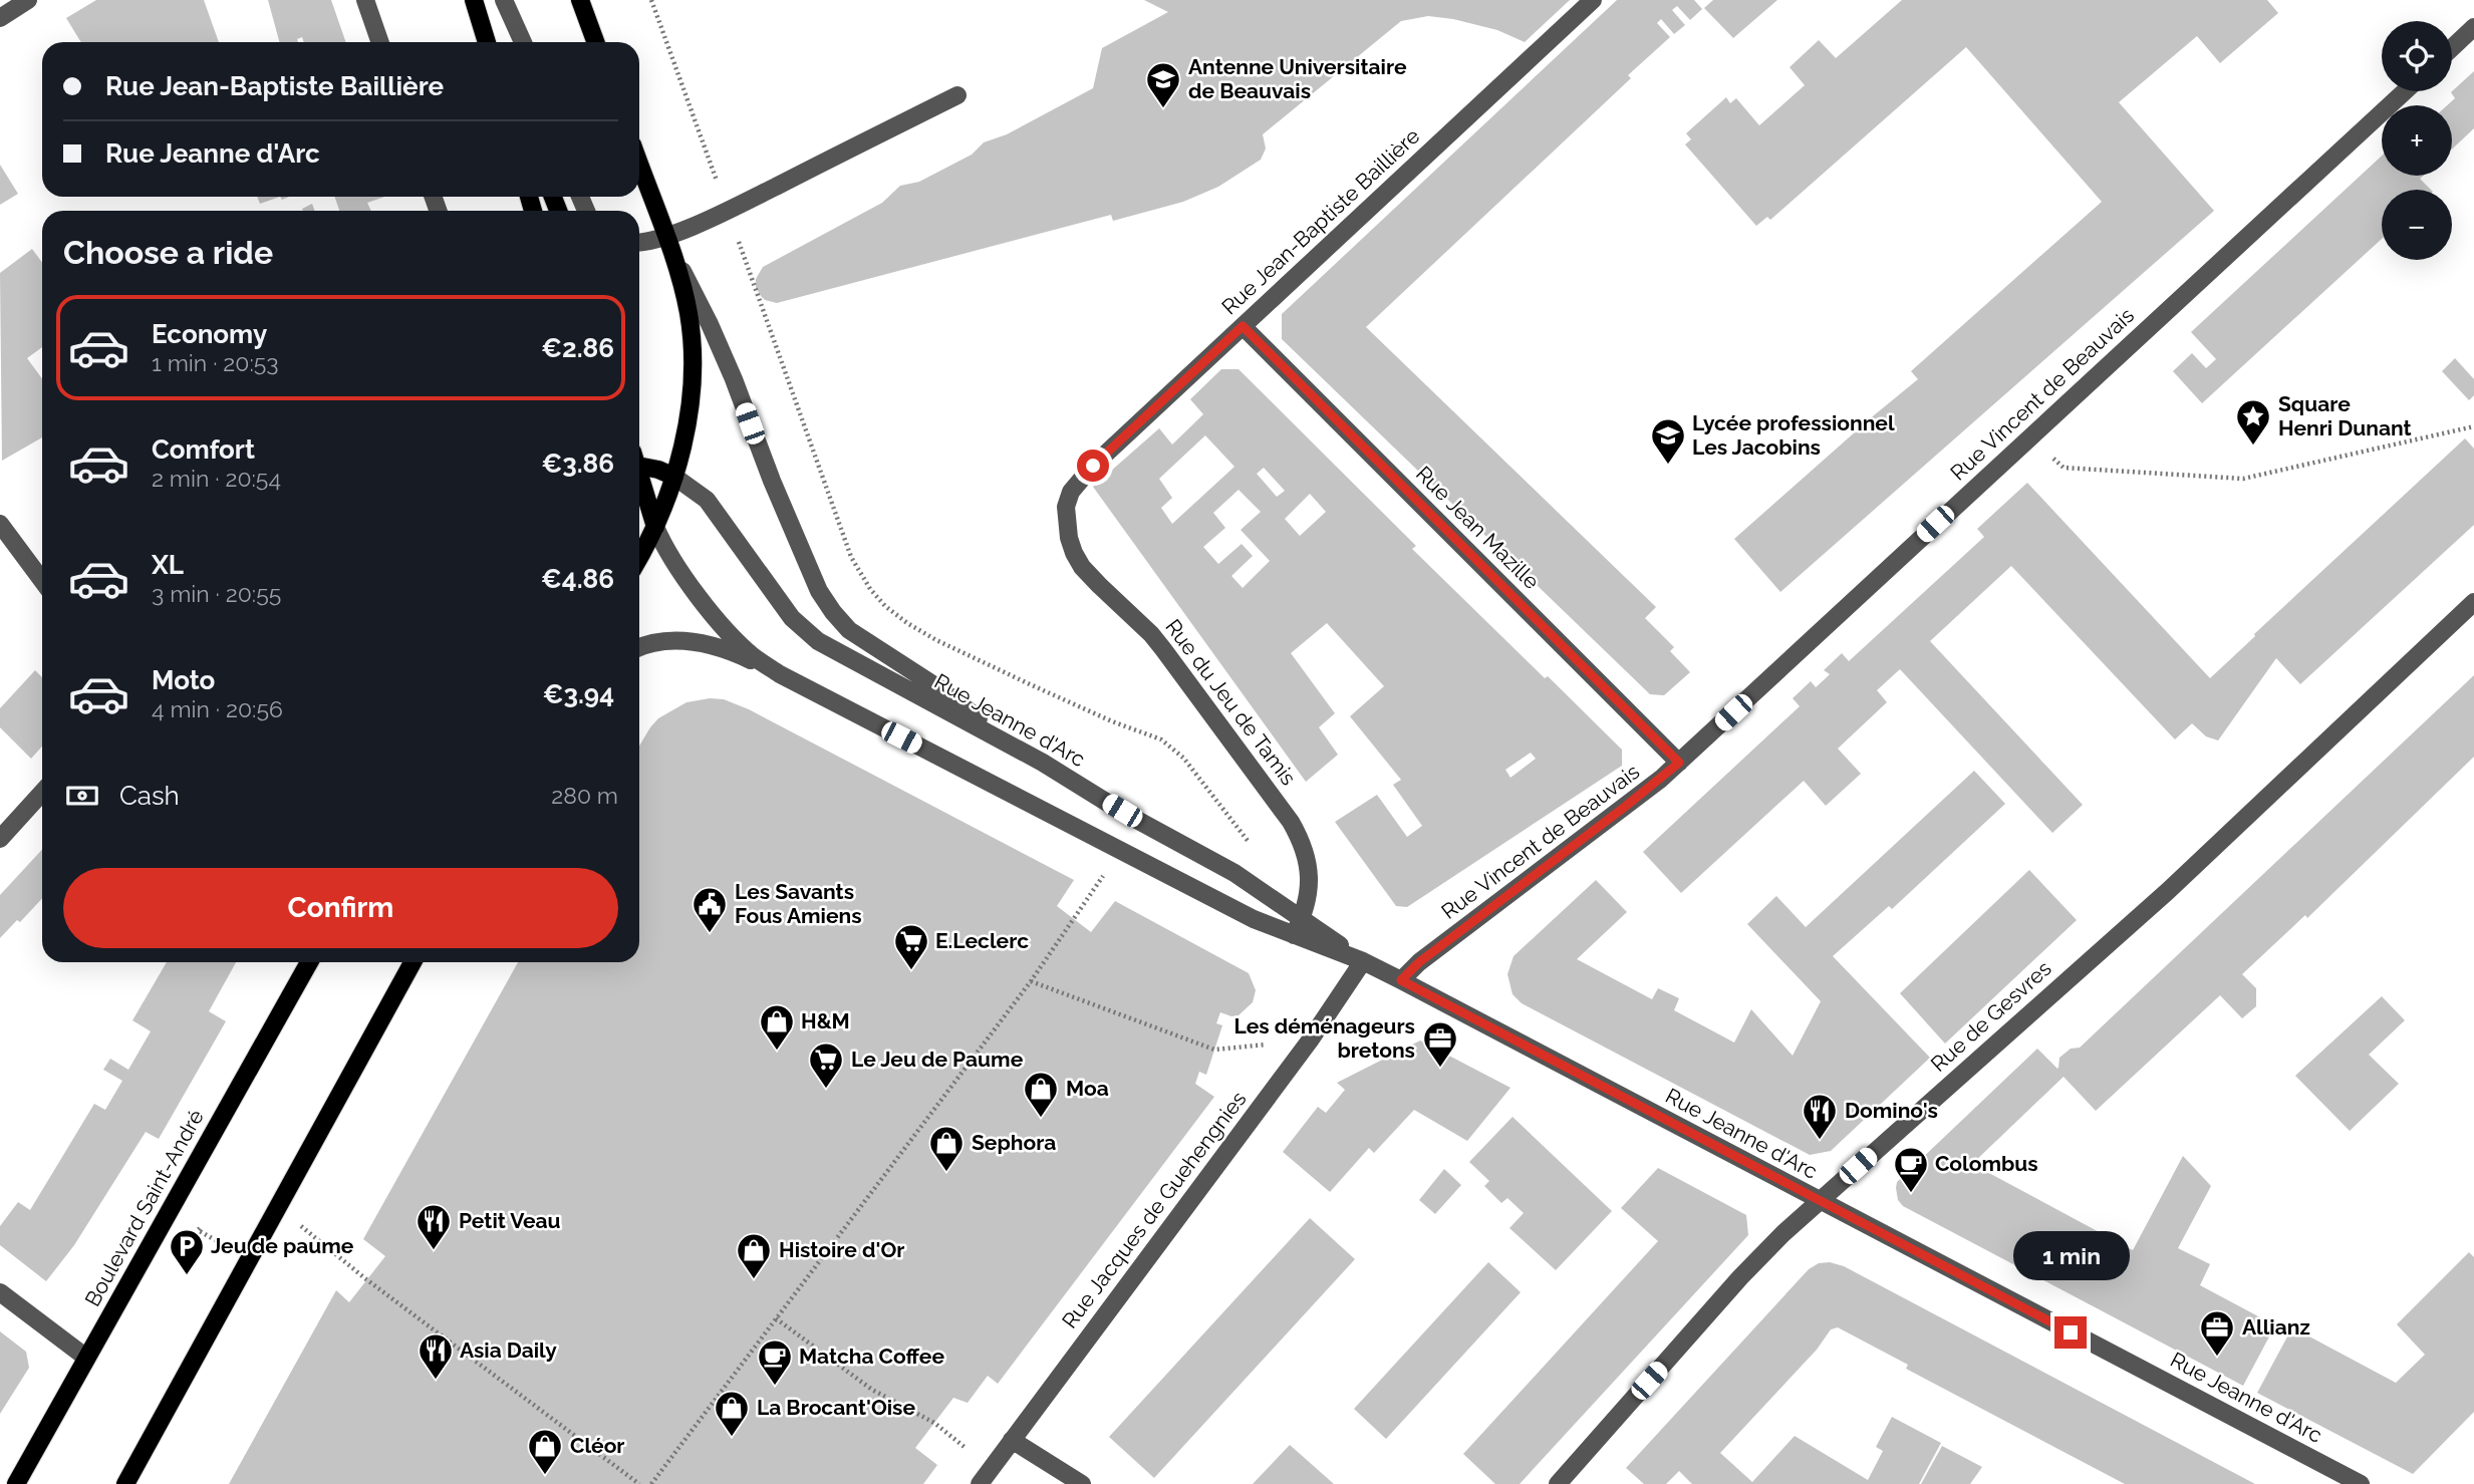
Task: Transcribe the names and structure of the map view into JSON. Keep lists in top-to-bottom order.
{
  "streets": {
    "main road": ["Boulevard Saint-André"],
    "street": [
      "Rue Jean-Baptiste Baillière",
      "Rue Vincent de Beauvais",
      "Rue Jean Mazille",
      "Rue du Jeu de Tamis",
      "Rue Jeanne d'Arc",
      "Rue de Gesvres",
      "Rue Jacques de Guehengnies"
    ]
  },
  "crossings": [
    ["Rue Jean-Baptiste Baillière", "Rue Jean Mazille"],
    ["Rue Jean-Baptiste Baillière", "Rue du Jeu de Tamis"],
    ["Rue Vincent de Beauvais", "Rue Jean Mazille"],
    ["Rue Vincent de Beauvais", "Rue Jeanne d'Arc"],
    ["Rue du Jeu de Tamis", "Rue Jeanne d'Arc"],
    ["Rue Jeanne d'Arc", "Rue de Gesvres"],
    ["Rue Jeanne d'Arc", "Rue Jacques de Guehengnies"]
  ],
  "places": {
    "school or university": ["Antenne Universitaire de Beauvais", "Lycée professionnel Les Jacobins"],
    "place": ["Square Henri Dunant"],
    "public building": ["Les Savants Fous Amiens"],
    "supermarket": ["E.Leclerc", "Le Jeu de Paume"],
    "shop": [
      "H&M",
      "Moa",
      "Sephora",
      "Histoire d'Or",
      "La Brocant'Oise",
      "Cléor"
    ],
    "office": ["Les déménageurs bretons", "Allianz"],
    "restaurant": ["Domino's", "Petit Veau", "Asia Daily"],
    "cafe": ["Colombus", "Matcha Coffee"],
    "parking": ["Jeu de paume"]
  },
  "page": {
    "map_buttons": ["+", "−"],
    "banner": ["Rue Jean-Baptiste Baillière", "Rue Jeanne d'Arc"],
    "heading": "Choose a ride",
    "list": [
      {
        "name": "Economy",
        "note": "1 min · 20:53",
        "value": "€2.86"
      },
      {
        "name": "Comfort",
        "note": "2 min · 20:54",
        "value": "€3.86"
      },
      {
        "name": "XL",
        "note": "3 min · 20:55",
        "value": "€4.86"
      },
      {
        "name": "Moto",
        "note": "4 min · 20:56",
        "value": "€3.94"
      }
    ],
    "pay": ["Cash", "280 m"],
    "buttons": "Confirm",
    "bubble": "1 min"
  }
}
